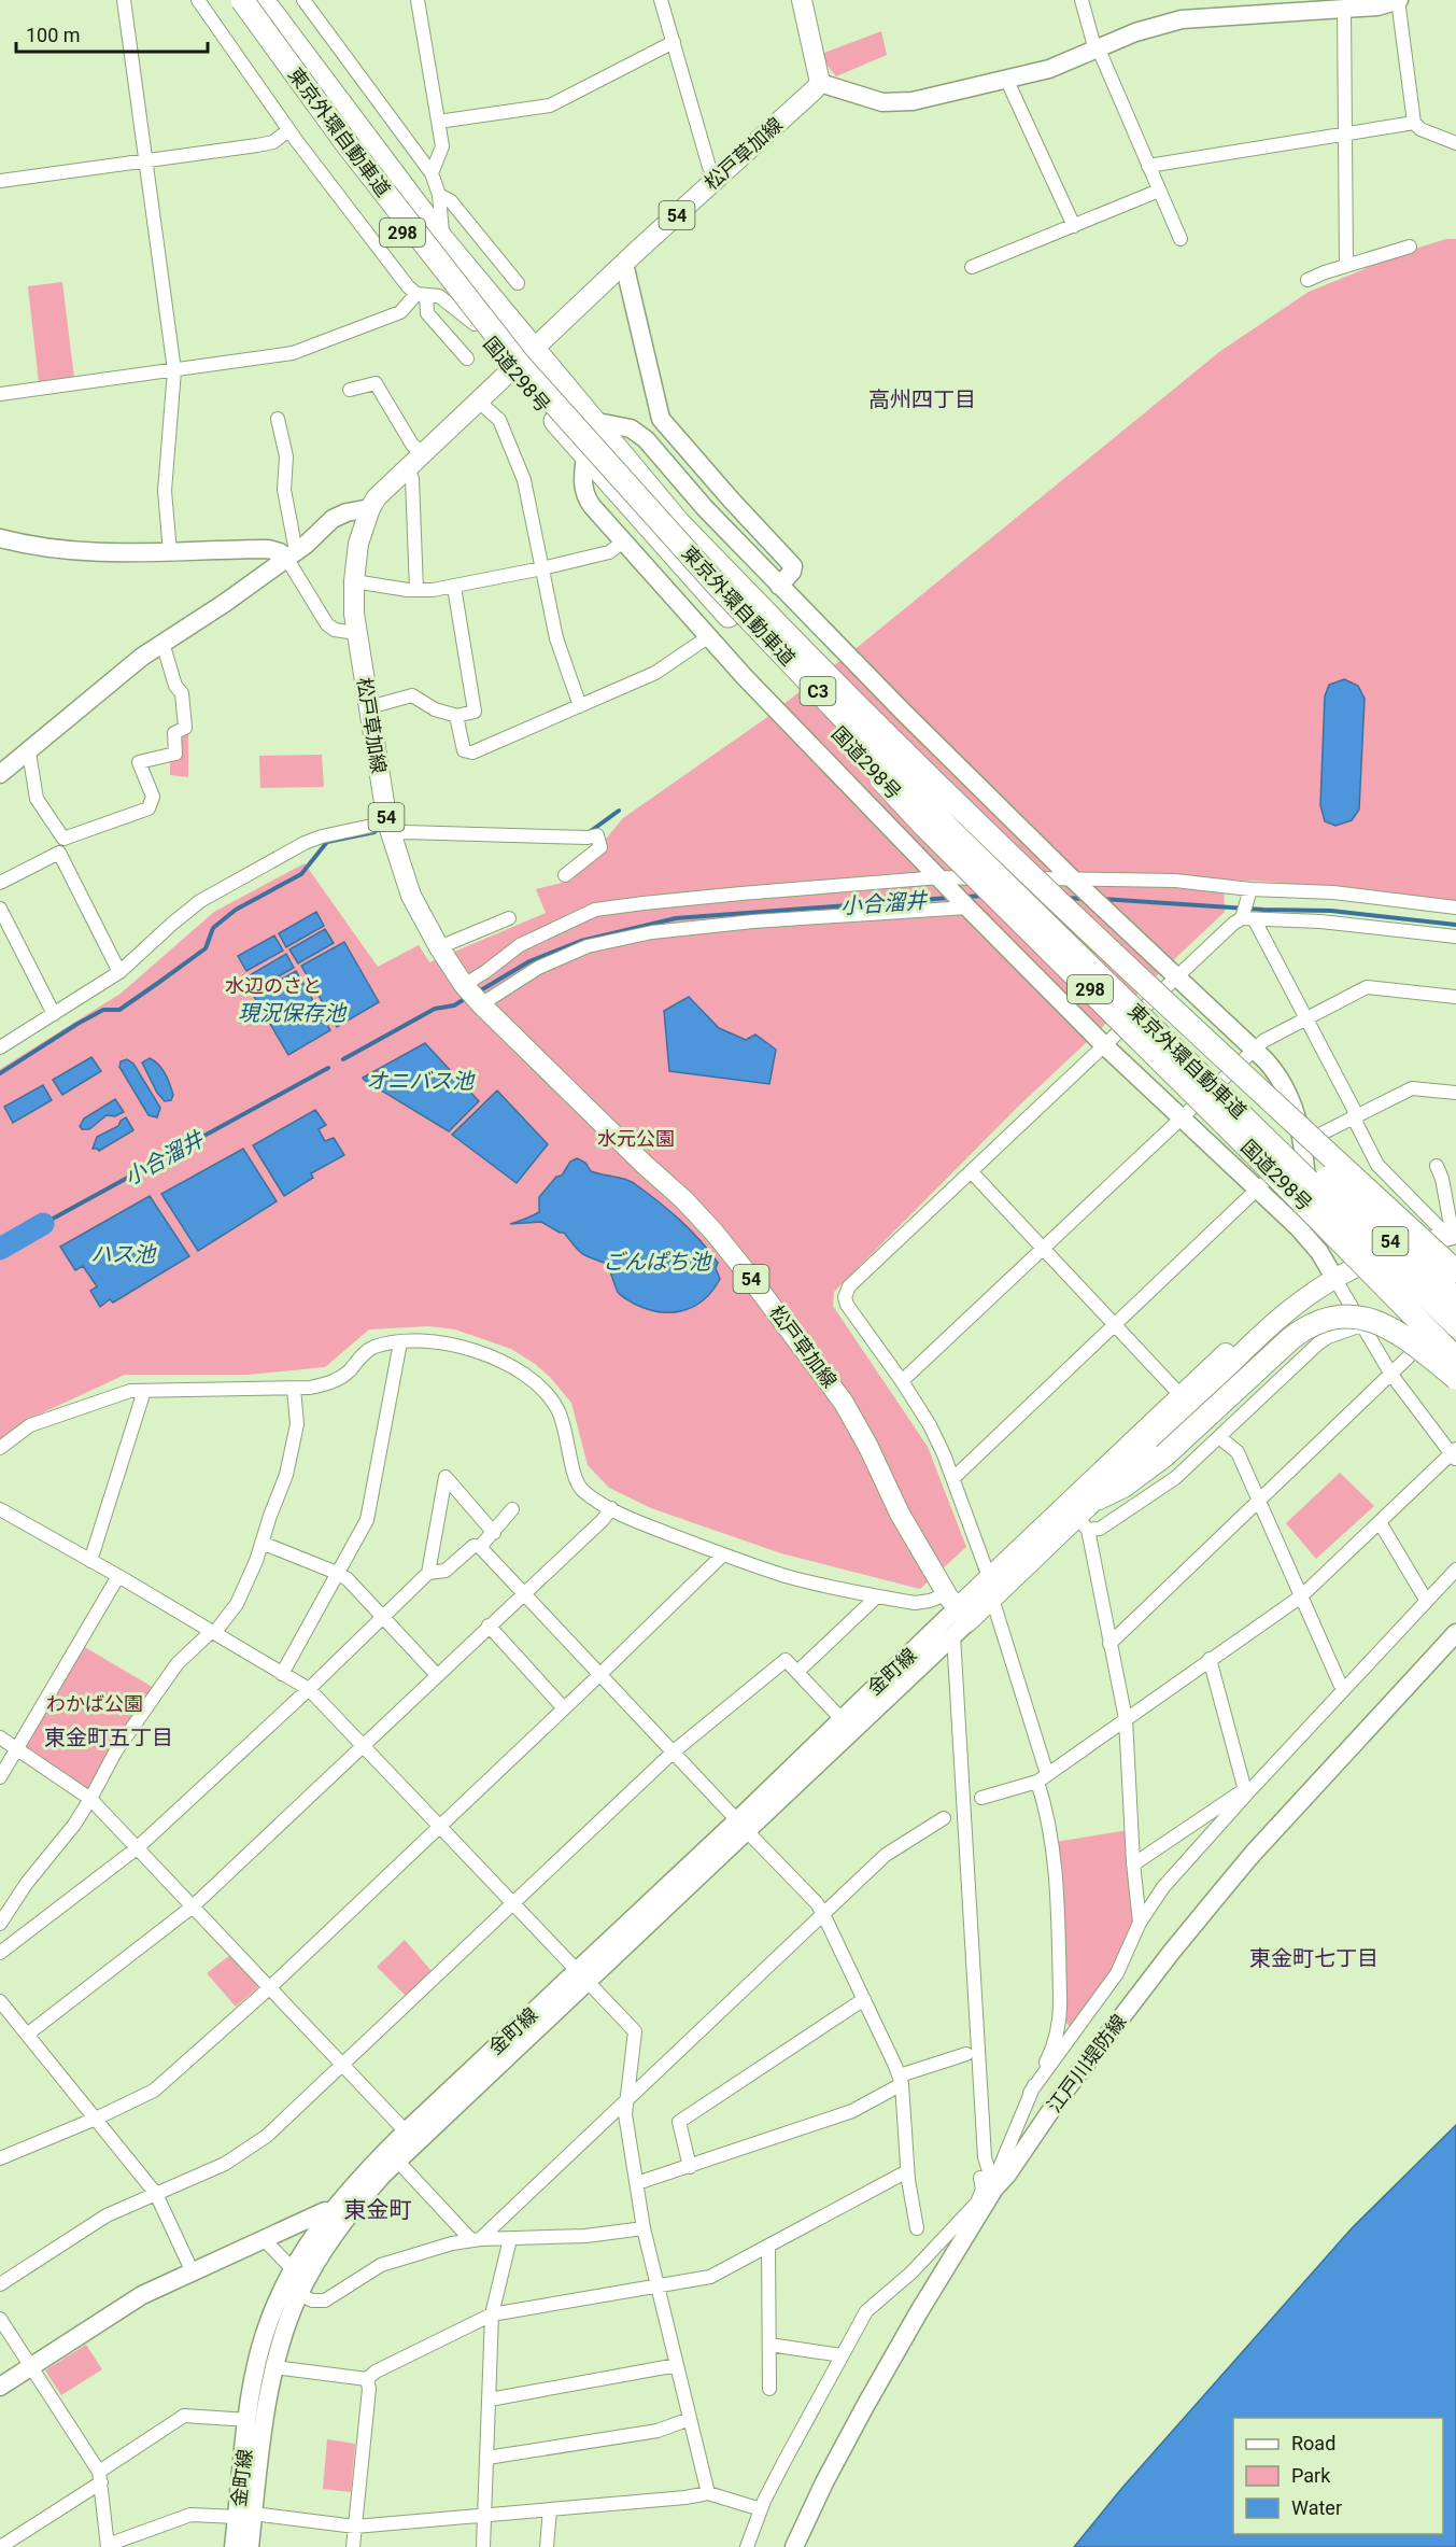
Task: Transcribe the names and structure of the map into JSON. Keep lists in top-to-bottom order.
{
  "streets": {
    "highway": [
      "東京外環自動車道",
      "298",
      "国道298号",
      "C3"
    ],
    "main road": ["松戸草加線", "54"],
    "street": ["金町線", "江戸川堤防線"]
  },
  "crossings": [
    ["松戸草加線", "54"],
    ["松戸草加線", "国道298号"],
    ["松戸草加線", "金町線"],
    ["54", "金町線"]
  ],
  "districts": [
    "高州四丁目",
    "東金町五丁目",
    "東金町七丁目",
    "東金町"
  ],
  "water": [
    "小合溜井",
    "現況保存池",
    "オニバス池",
    "ハス池",
    "ごんぱち池"
  ],
  "parks": ["水辺のさと", "水元公園", "わかば公園"],
  "legend": ["Road", "Park", "Water"],
  "scale_bar": "100 m"
}
